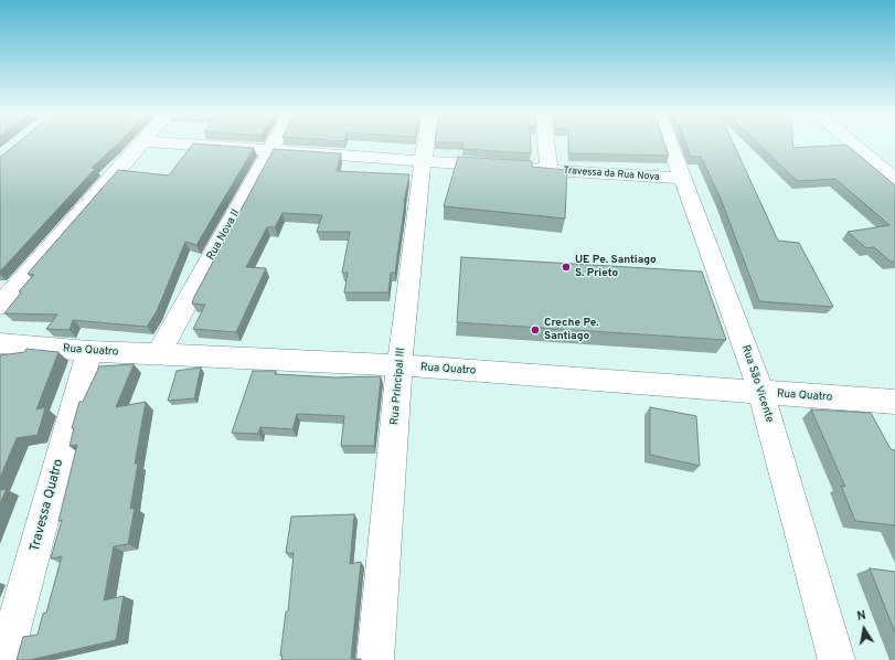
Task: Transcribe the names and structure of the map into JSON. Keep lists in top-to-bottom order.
{
  "streets": {
    "street": [
      "Travessa da Rua Nova",
      "Rua Nova II",
      "Rua Quatro",
      "Rua São Vicente",
      "Rua Principal III",
      "Travessa Quatro"
    ]
  },
  "crossings": [
    ["Travessa da Rua Nova", "Rua Nova II"],
    ["Travessa da Rua Nova", "Rua São Vicente"],
    ["Travessa da Rua Nova", "Rua Principal III"],
    ["Rua Nova II", "Rua Quatro"],
    ["Rua Quatro", "Rua São Vicente"],
    ["Rua Quatro", "Rua Principal III"],
    ["Rua Quatro", "Travessa Quatro"]
  ],
  "places": ["UE Pe. Santiago S. Prieto", "Creche Pe. Santiago"],
  "north": "top"
}
